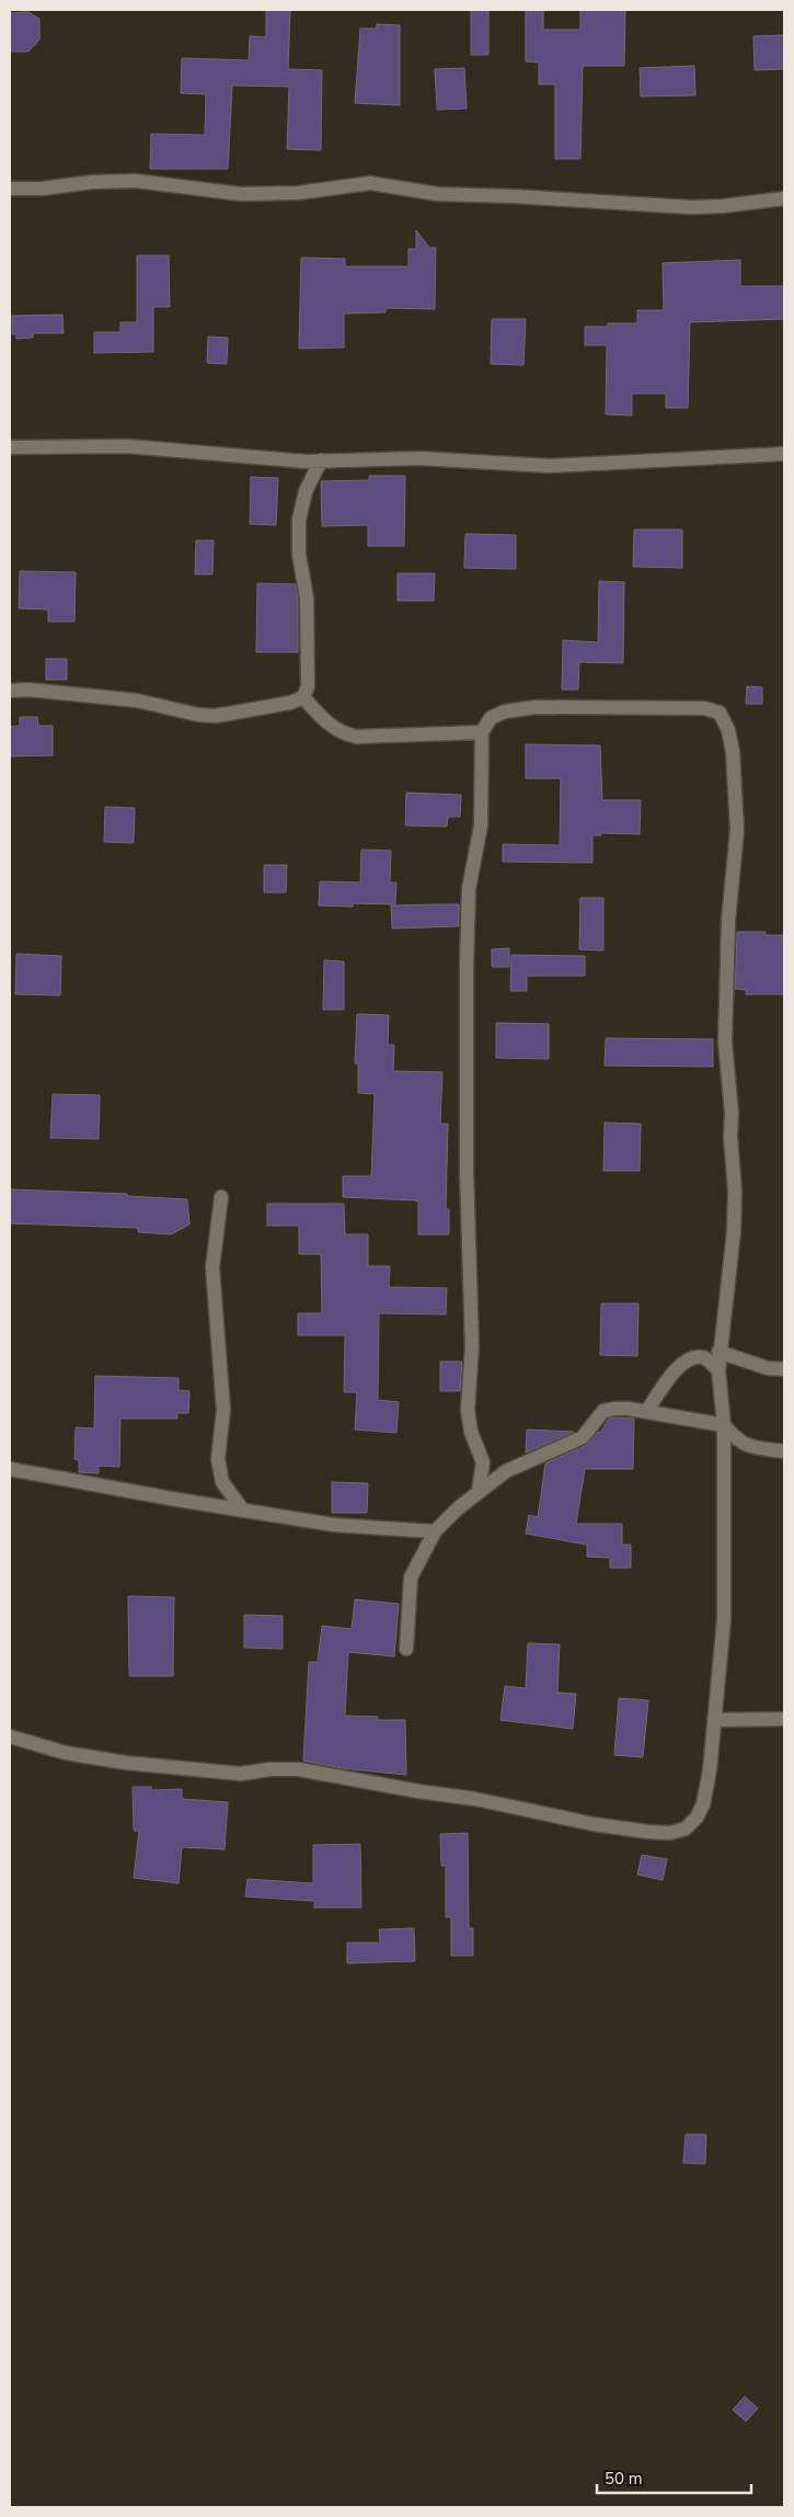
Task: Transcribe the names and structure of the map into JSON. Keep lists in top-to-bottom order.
{
  "scale_bar": "50 m"
}
